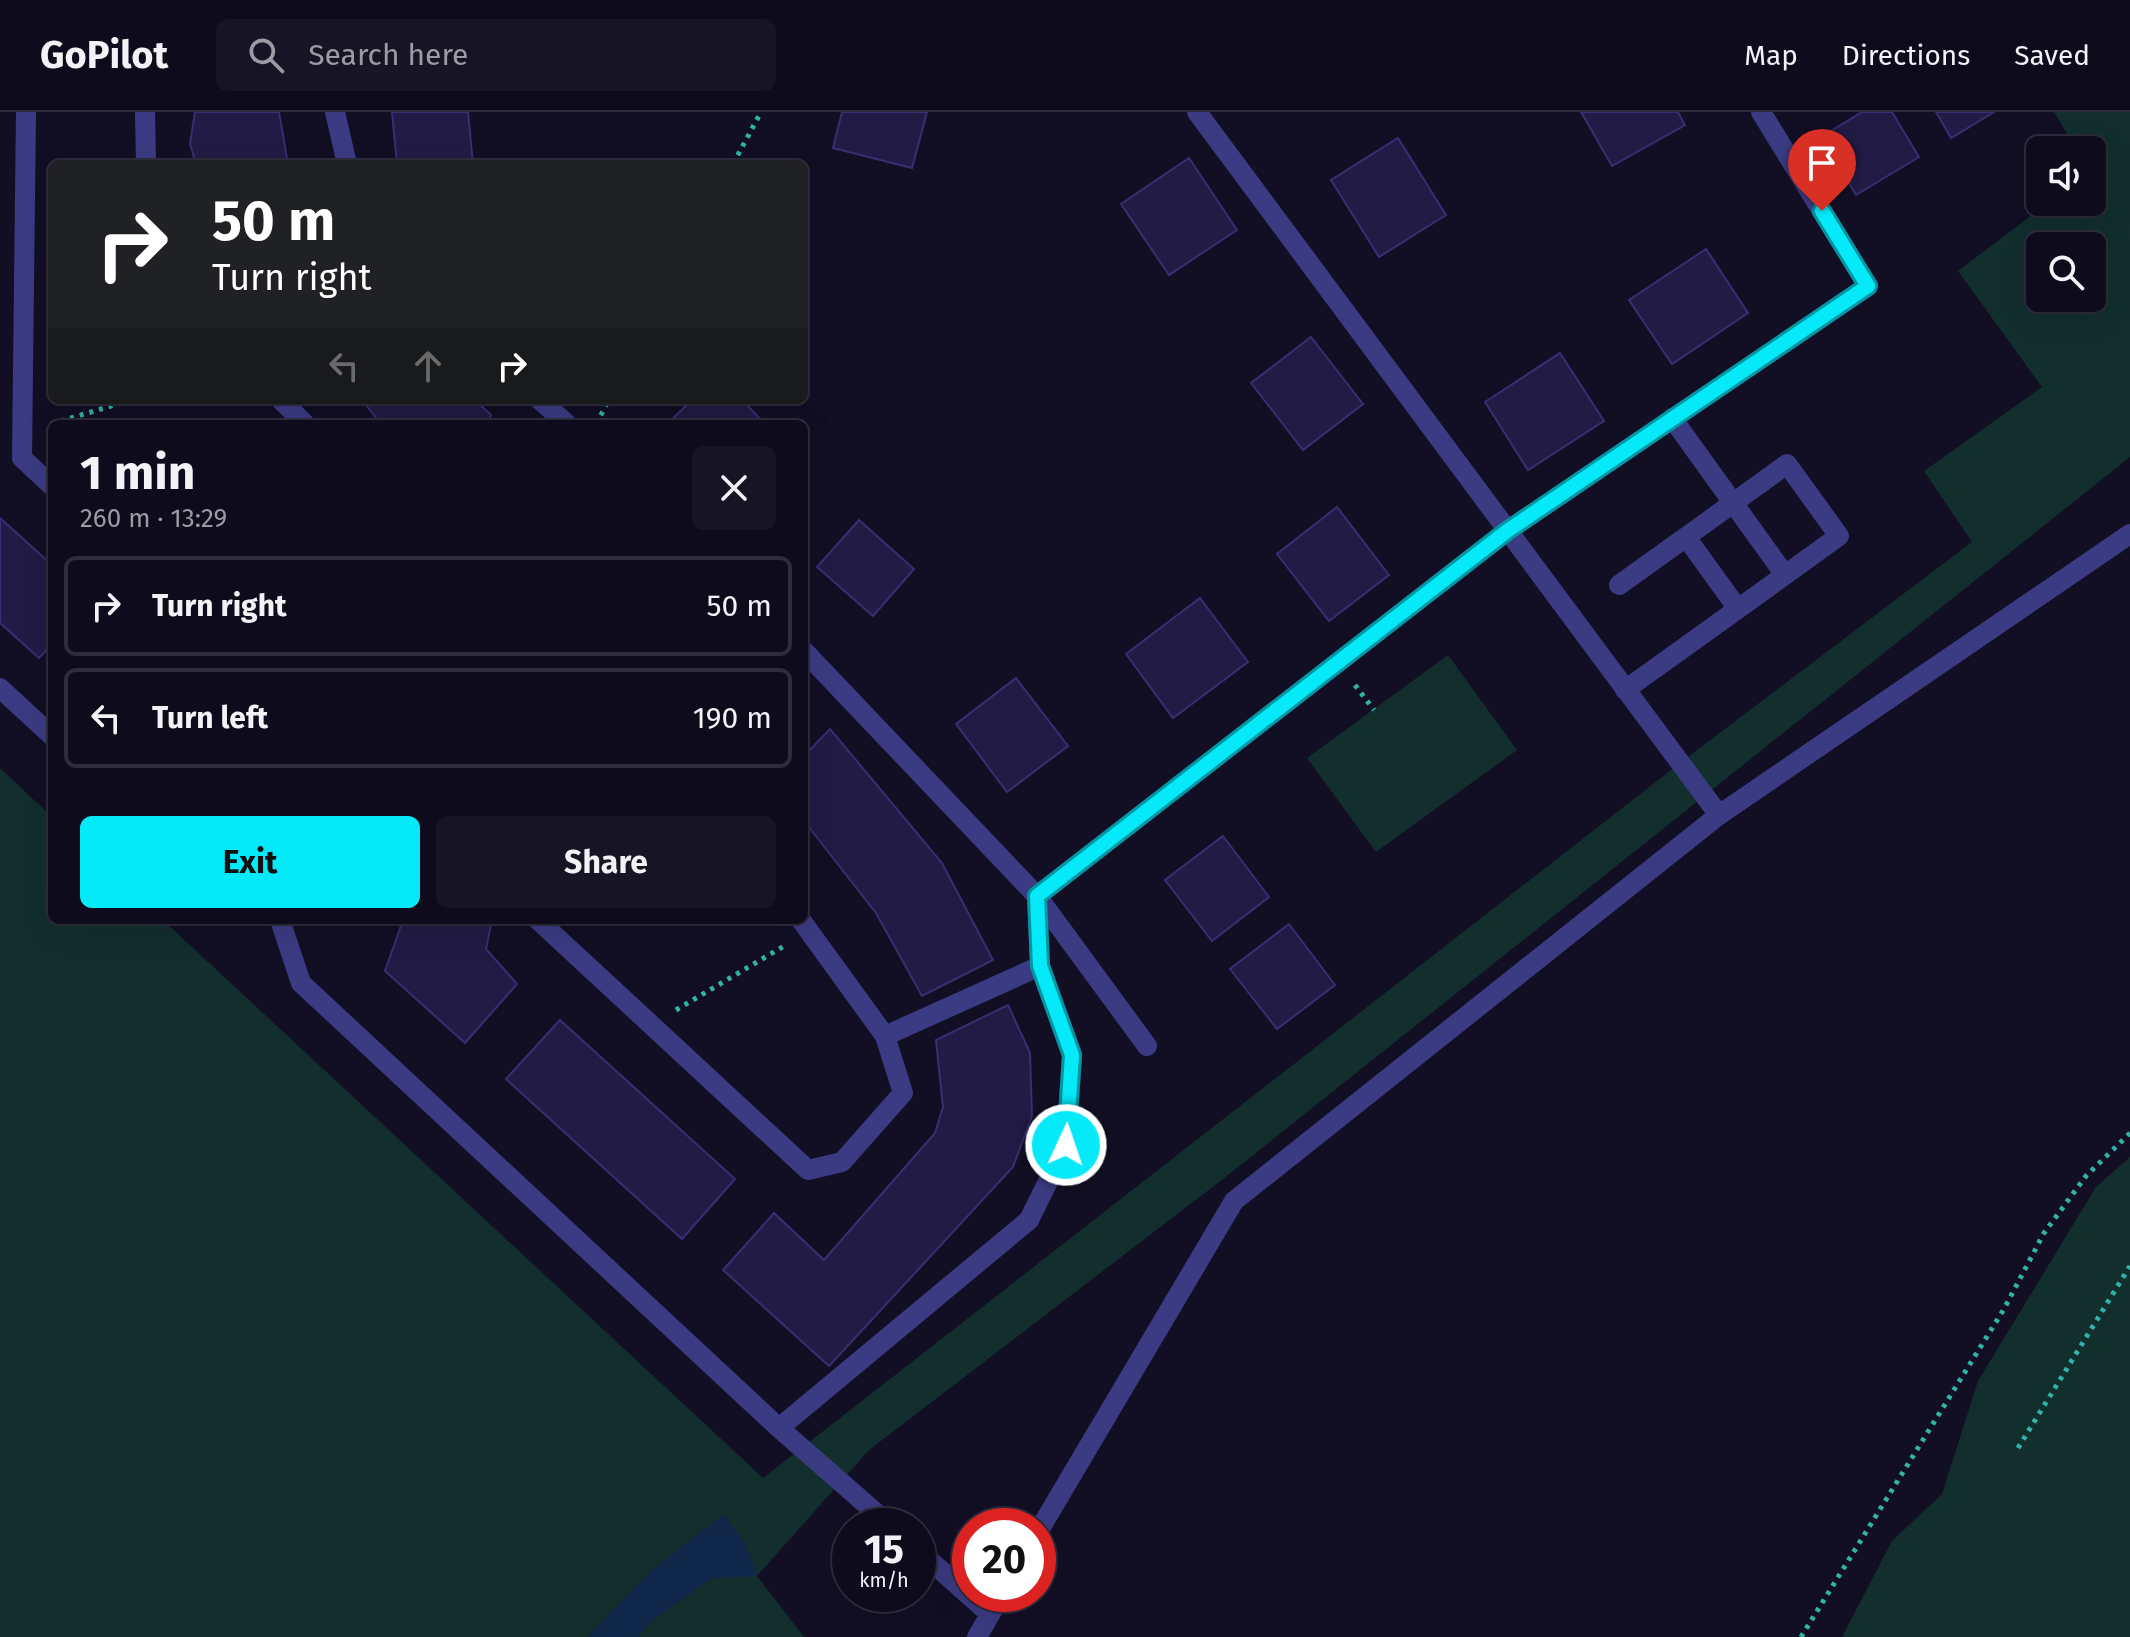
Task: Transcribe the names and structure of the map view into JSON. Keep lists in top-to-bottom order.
{
  "page": {
    "header": "GoPilot",
    "search": "Search here",
    "nav": ["Map", "Directions", "Saved"],
    "turn": ["50 m", "Turn right"],
    "heading": ["1 min", "260 m · 13:29"],
    "list": [
      {
        "name": "Turn right",
        "value": "50 m"
      },
      {
        "name": "Turn left",
        "value": "190 m"
      }
    ],
    "buttons": ["Exit", "Share"],
    "speed": "15 km/h",
    "limit": "20"
  }
}
